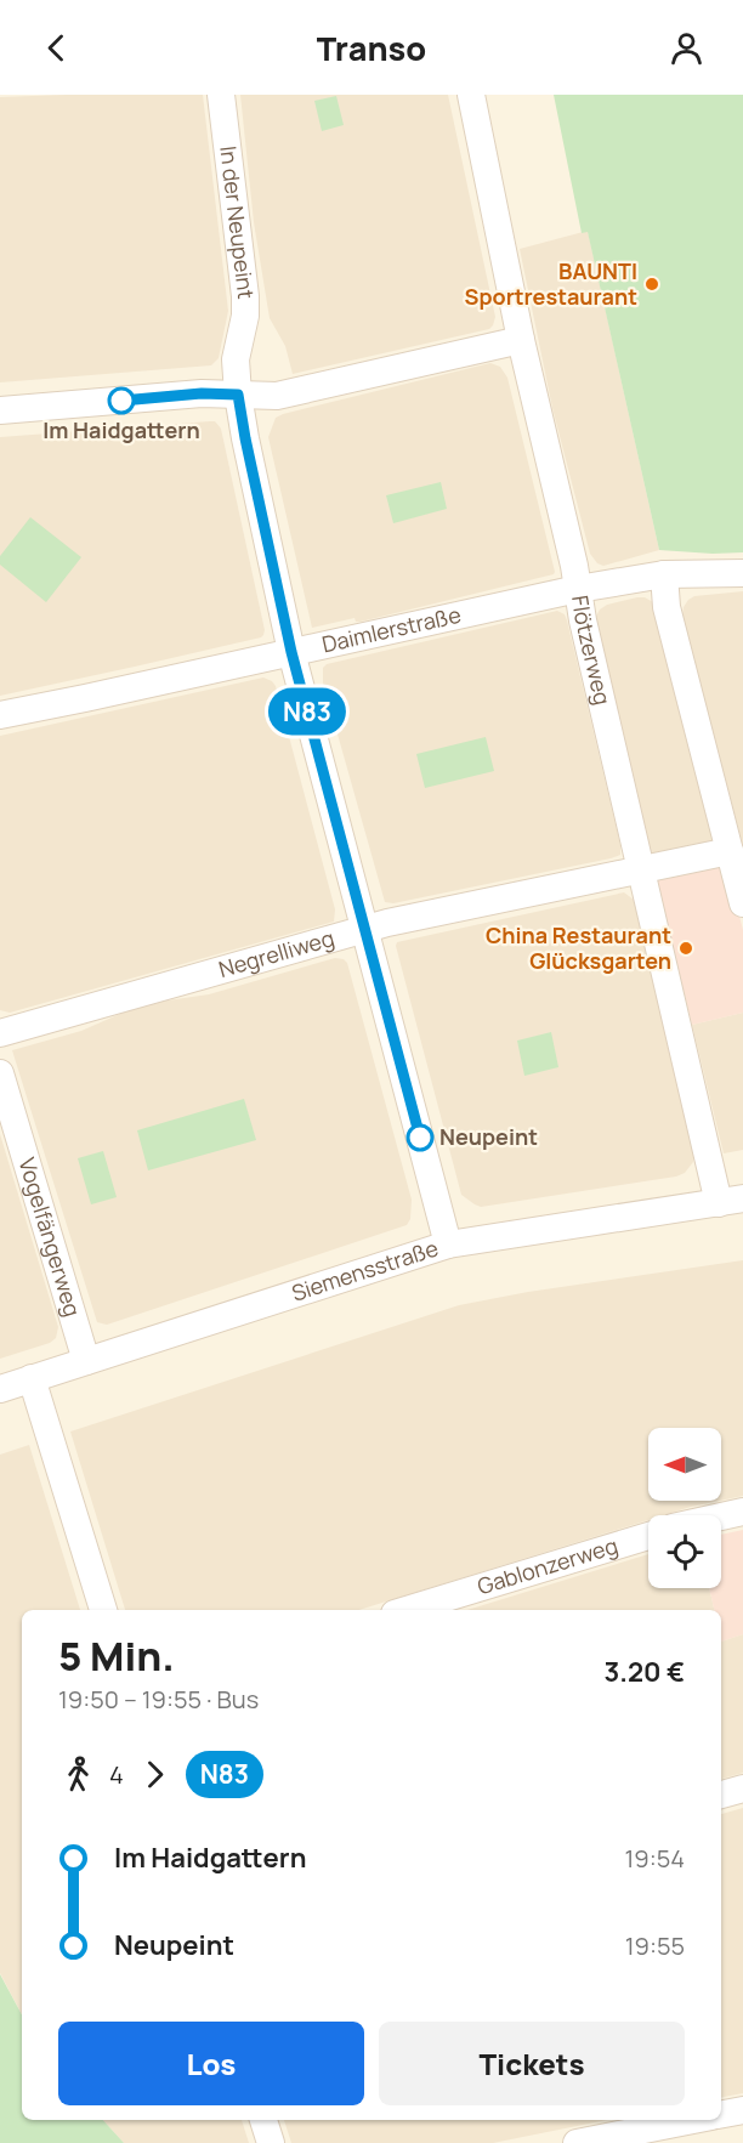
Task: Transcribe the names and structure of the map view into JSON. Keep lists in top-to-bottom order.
{
  "streets": {
    "street": [
      "In der Neupeint",
      "Daimlerstraße",
      "Flötzerweg",
      "Negrelliweg",
      "Vogelfängerweg",
      "Siemensstraße",
      "Gablonzerweg"
    ]
  },
  "crossings": [
    ["In der Neupeint", "Daimlerstraße"],
    ["In der Neupeint", "Negrelliweg"],
    ["In der Neupeint", "Siemensstraße"],
    ["Daimlerstraße", "Flötzerweg"],
    ["Flötzerweg", "Negrelliweg"],
    ["Flötzerweg", "Siemensstraße"],
    ["Vogelfängerweg", "Siemensstraße"]
  ],
  "places": [
    "BAUNTI Sportrestaurant",
    "Im Haidgattern",
    "China Restaurant Glücksgarten",
    "Neupeint"
  ],
  "lines": ["bus line N83"],
  "north": "left",
  "page": {
    "header": "Transo",
    "on_map": "N83",
    "heading": ["5 Min.", "19:50 – 19:55 · Bus", "3.20 €"],
    "legs": ["4", "N83"],
    "list": [
      {
        "name": "Im Haidgattern",
        "value": "19:54"
      },
      {
        "name": "Neupeint",
        "value": "19:55"
      }
    ],
    "buttons": ["Los", "Tickets"]
  }
}
